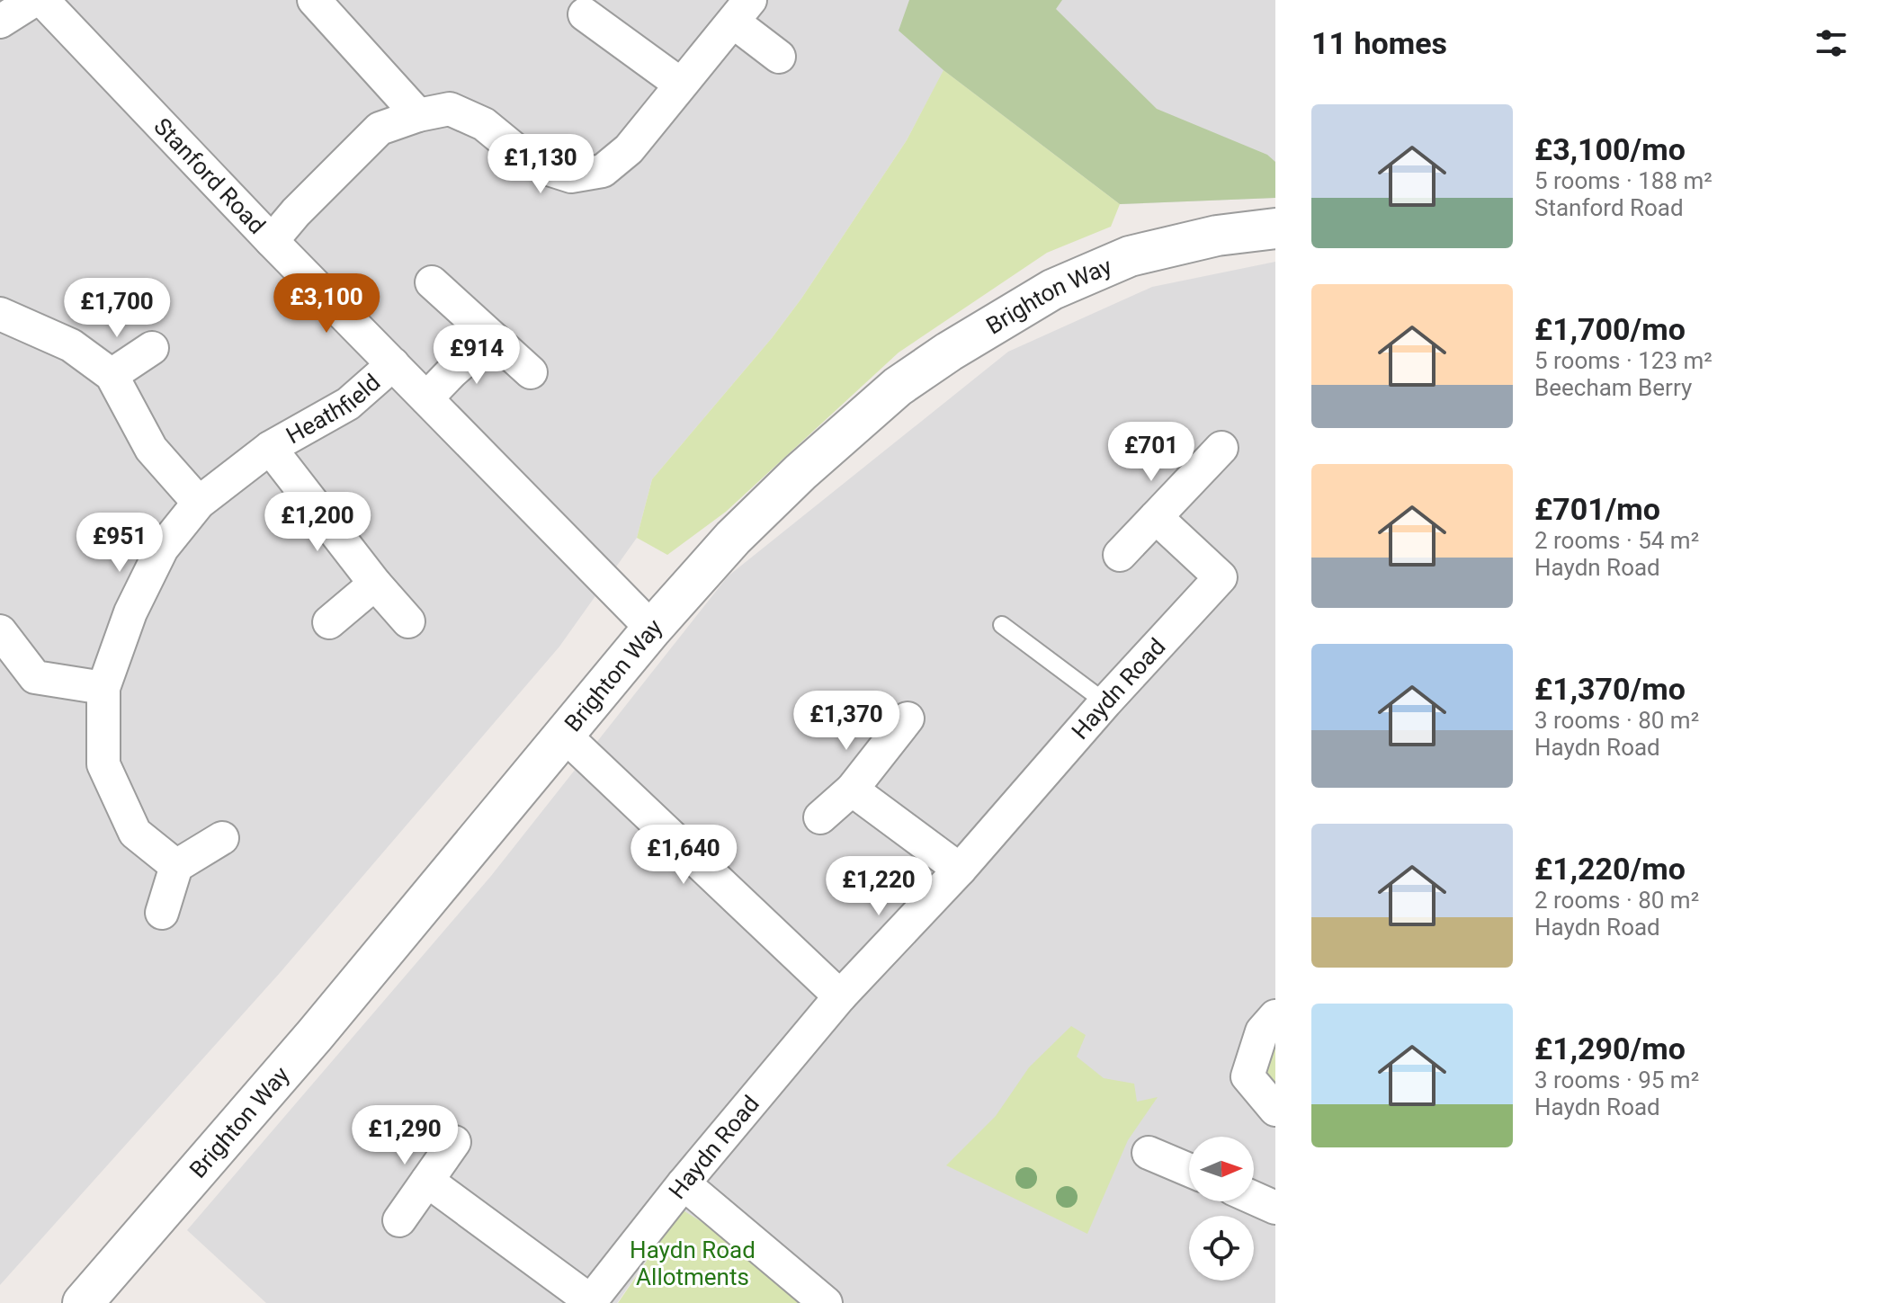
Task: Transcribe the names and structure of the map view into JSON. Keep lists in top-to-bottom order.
{
  "streets": {
    "street": [
      "Stanford Road",
      "Brighton Way",
      "Heathfield",
      "Haydn Road"
    ]
  },
  "crossings": [
    ["Stanford Road", "Brighton Way"],
    ["Stanford Road", "Heathfield"]
  ],
  "parks": ["Haydn Road Allotments"],
  "north": "right",
  "page": {
    "heading": "11 homes",
    "list": [
      {
        "name": "£3,100/mo",
        "note": "5 rooms · 188 m² · Stanford Road"
      },
      {
        "name": "£1,700/mo",
        "note": "5 rooms · 123 m² · Beecham Berry"
      },
      {
        "name": "£701/mo",
        "note": "2 rooms · 54 m² · Haydn Road"
      },
      {
        "name": "£1,370/mo",
        "note": "3 rooms · 80 m² · Haydn Road"
      },
      {
        "name": "£1,220/mo",
        "note": "2 rooms · 80 m² · Haydn Road"
      },
      {
        "name": "£1,290/mo",
        "note": "3 rooms · 95 m² · Haydn Road"
      }
    ],
    "price": [
      "£1,130",
      "£3,100",
      "£1,700",
      "£914",
      "£701",
      "£1,200",
      "£951",
      "£1,370",
      "£1,640",
      "£1,220",
      "£1,290"
    ]
  }
}
